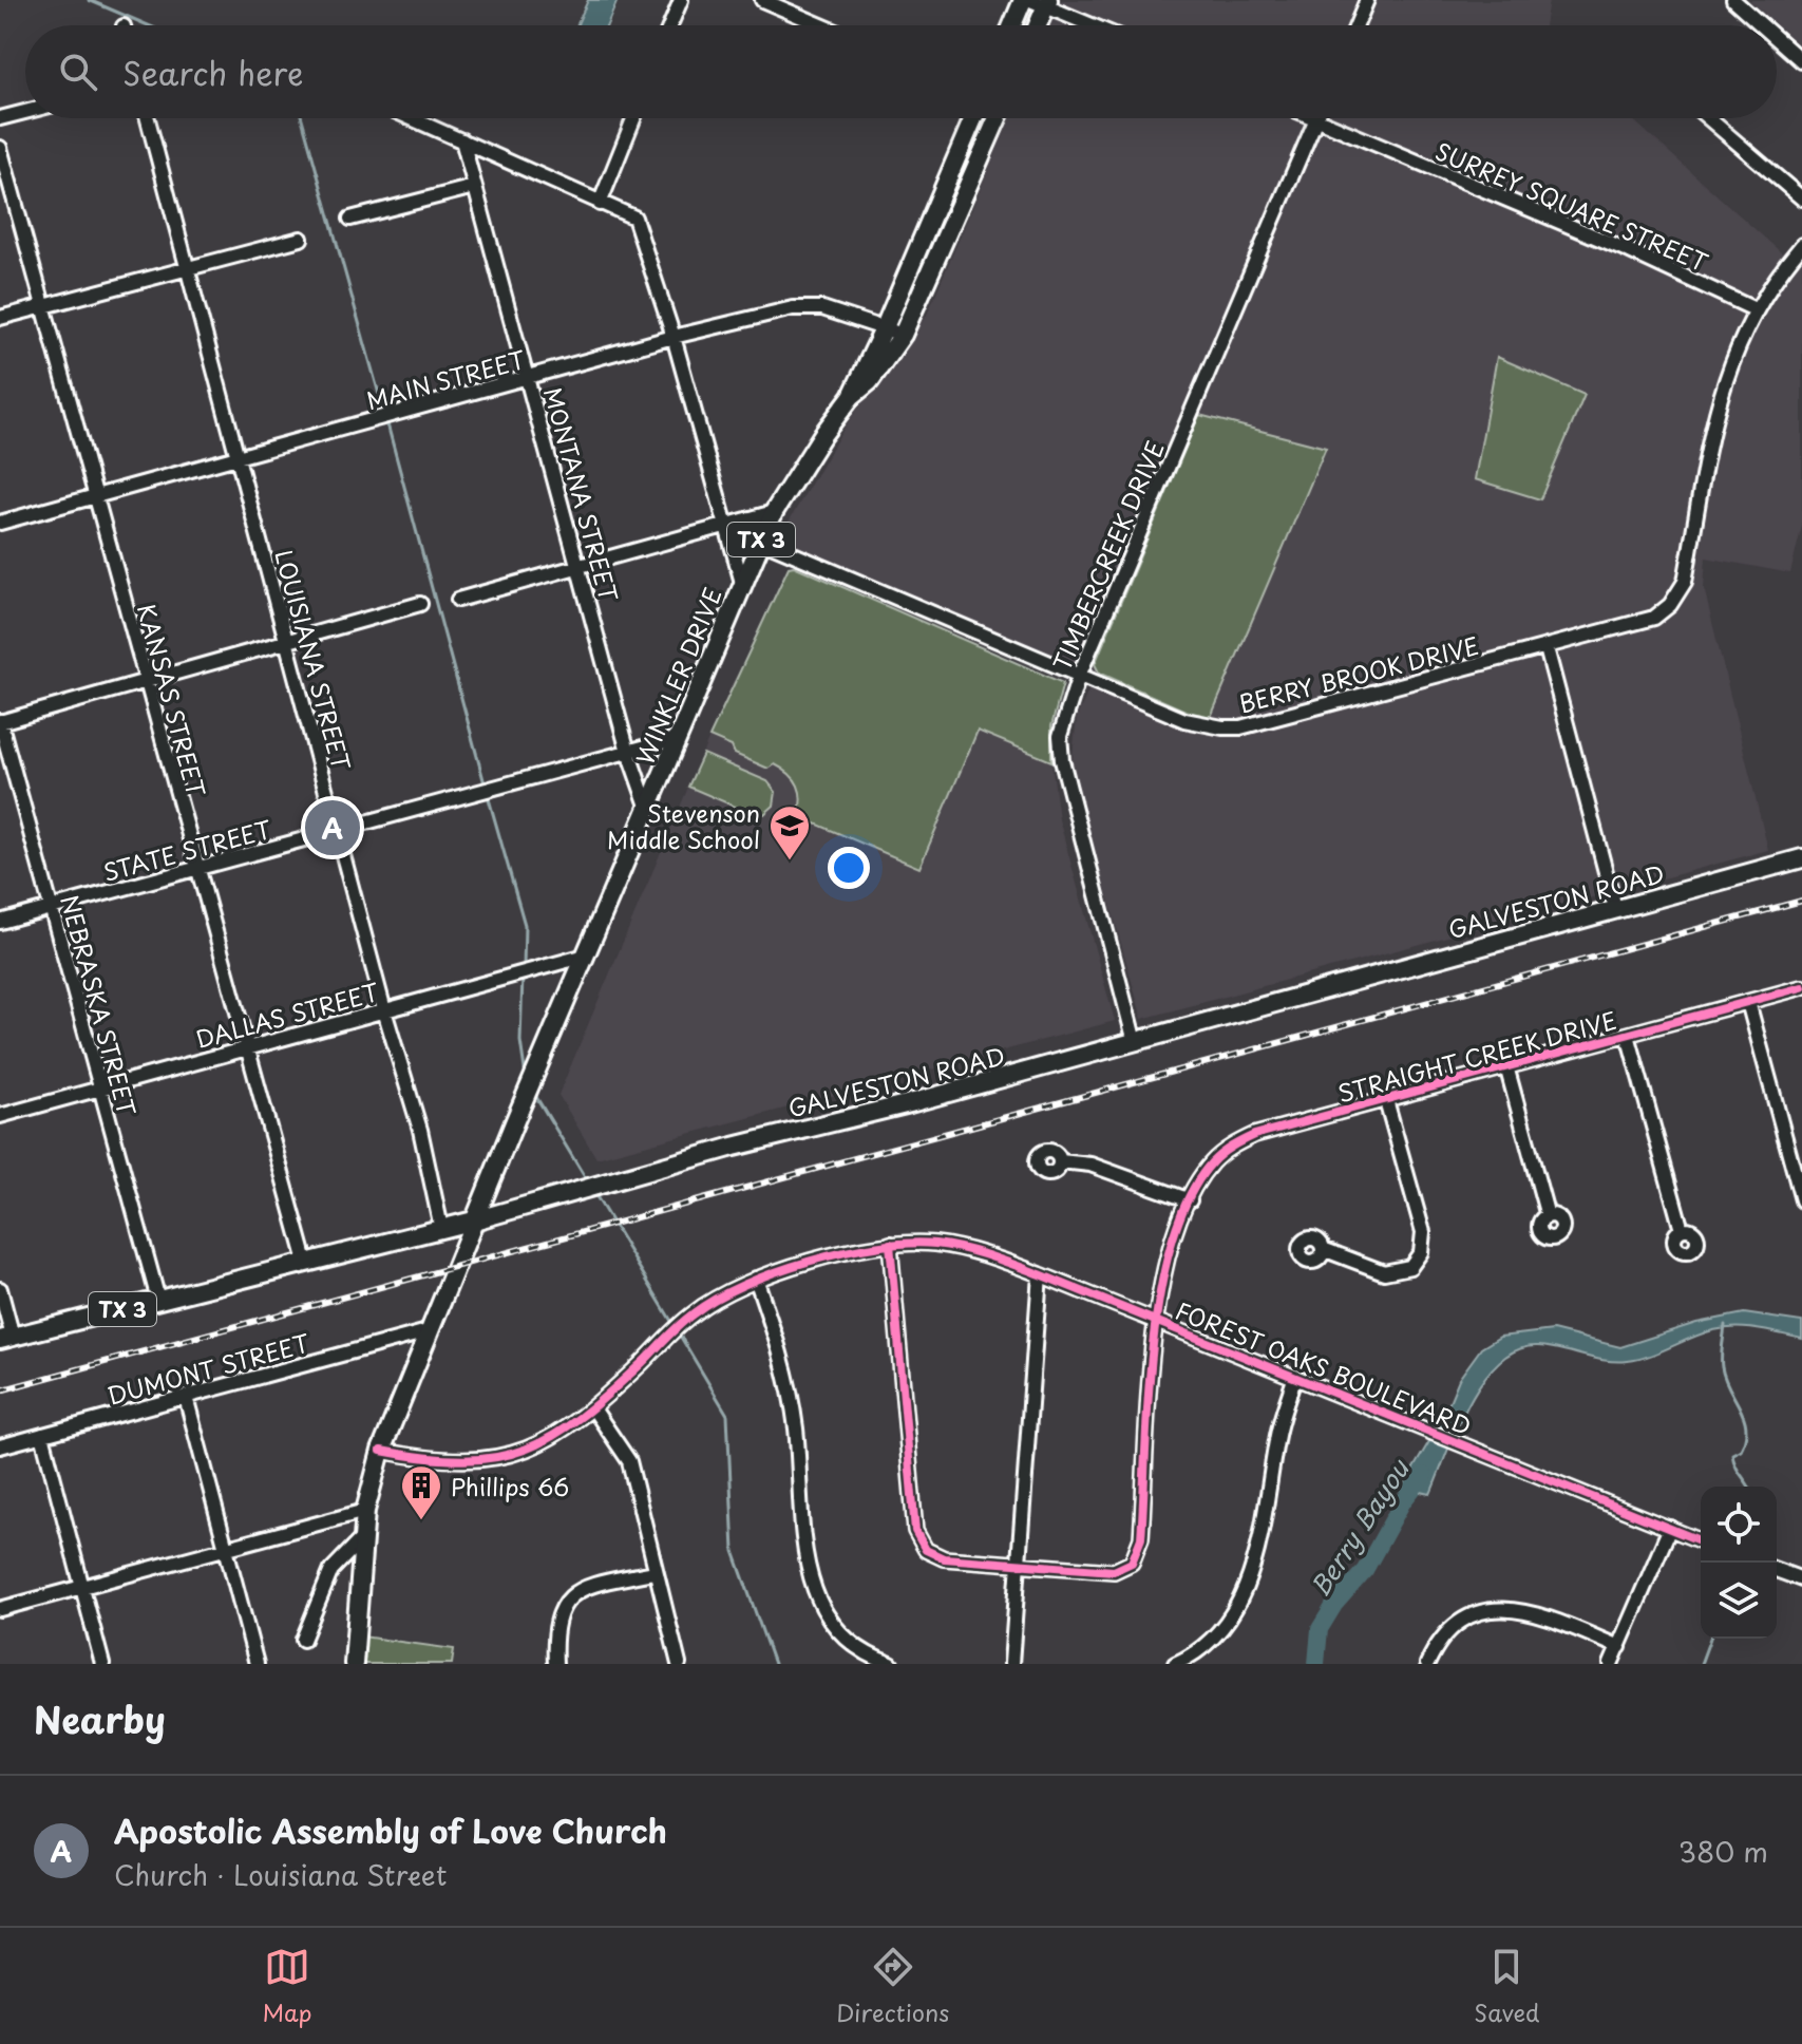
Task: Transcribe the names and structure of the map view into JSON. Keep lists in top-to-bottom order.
{
  "streets": {
    "main road": ["TX 3", "WINKLER DRIVE", "GALVESTON ROAD"],
    "street": [
      "SURREY SQUARE STREET",
      "MAIN STREET",
      "MONTANA STREET",
      "TIMBERCREEK DRIVE",
      "LOUISIANA STREET",
      "BERRY BROOK DRIVE",
      "KANSAS STREET",
      "STATE STREET",
      "NEBRASKA STREET",
      "DALLAS STREET",
      "STRAIGHT CREEK DRIVE",
      "FOREST OAKS BOULEVARD",
      "DUMONT STREET"
    ]
  },
  "crossings": [
    ["SURREY SQUARE STREET", "TIMBERCREEK DRIVE"],
    ["SURREY SQUARE STREET", "BERRY BROOK DRIVE"],
    ["MAIN STREET", "MONTANA STREET"],
    ["MAIN STREET", "LOUISIANA STREET"],
    ["MAIN STREET", "WINKLER DRIVE"],
    ["MAIN STREET", "KANSAS STREET"],
    ["MONTANA STREET", "WINKLER DRIVE"],
    ["MONTANA STREET", "STATE STREET"],
    ["TIMBERCREEK DRIVE", "BERRY BROOK DRIVE"],
    ["TIMBERCREEK DRIVE", "GALVESTON ROAD"],
    ["LOUISIANA STREET", "STATE STREET"],
    ["LOUISIANA STREET", "GALVESTON ROAD"],
    ["LOUISIANA STREET", "DALLAS STREET"],
    ["BERRY BROOK DRIVE", "WINKLER DRIVE"],
    ["WINKLER DRIVE", "STATE STREET"],
    ["WINKLER DRIVE", "GALVESTON ROAD"],
    ["WINKLER DRIVE", "DALLAS STREET"],
    ["WINKLER DRIVE", "FOREST OAKS BOULEVARD"],
    ["WINKLER DRIVE", "DUMONT STREET"],
    ["KANSAS STREET", "STATE STREET"],
    ["KANSAS STREET", "GALVESTON ROAD"],
    ["KANSAS STREET", "DALLAS STREET"],
    ["STATE STREET", "NEBRASKA STREET"],
    ["GALVESTON ROAD", "NEBRASKA STREET"],
    ["NEBRASKA STREET", "DALLAS STREET"],
    ["STRAIGHT CREEK DRIVE", "FOREST OAKS BOULEVARD"]
  ],
  "water": ["Berry Bayou"],
  "places": {
    "school or university": ["Stevenson Middle School"],
    "building": ["Phillips 66"]
  },
  "page": {
    "search": "Search here",
    "pins": "A",
    "heading": "Nearby",
    "list": [
      {
        "mark": "A",
        "name": "Apostolic Assembly of Love Church",
        "note": "Church · Louisiana Street",
        "value": "380 m"
      }
    ],
    "nav": ["Map", "Directions", "Saved"]
  }
}
